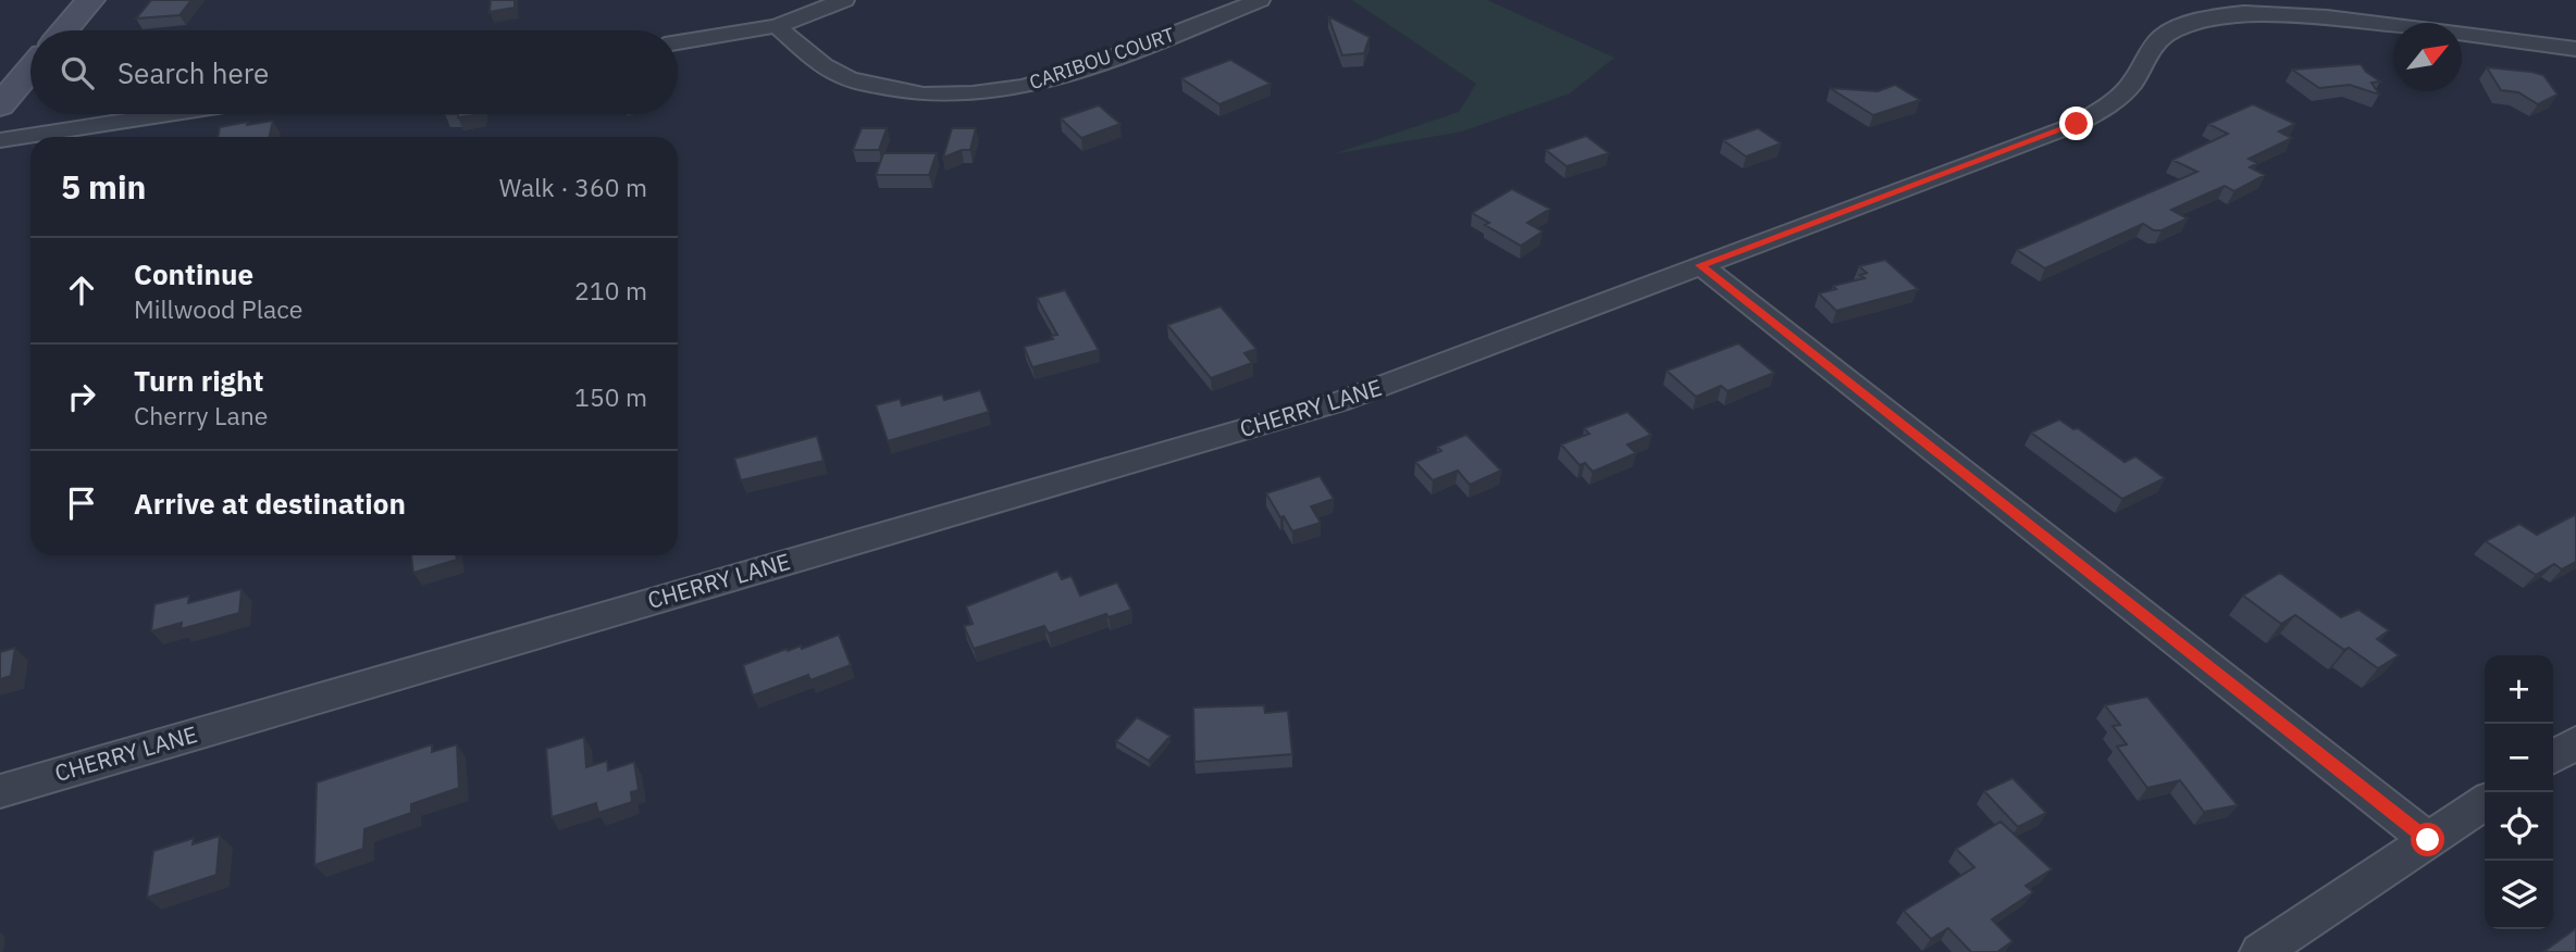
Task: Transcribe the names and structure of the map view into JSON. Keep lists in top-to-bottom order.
{
  "streets": {
    "street": ["CARIBOU COURT", "CHERRY LANE"]
  },
  "north": "top right",
  "page": {
    "search": "Search here",
    "heading": ["5 min", "Walk · 360 m"],
    "list": [
      ["Continue", "Millwood Place", "210 m"],
      ["Turn right", "Cherry Lane", "150 m"],
      "Arrive at destination"
    ],
    "map_buttons": ["+", "−"]
  }
}
